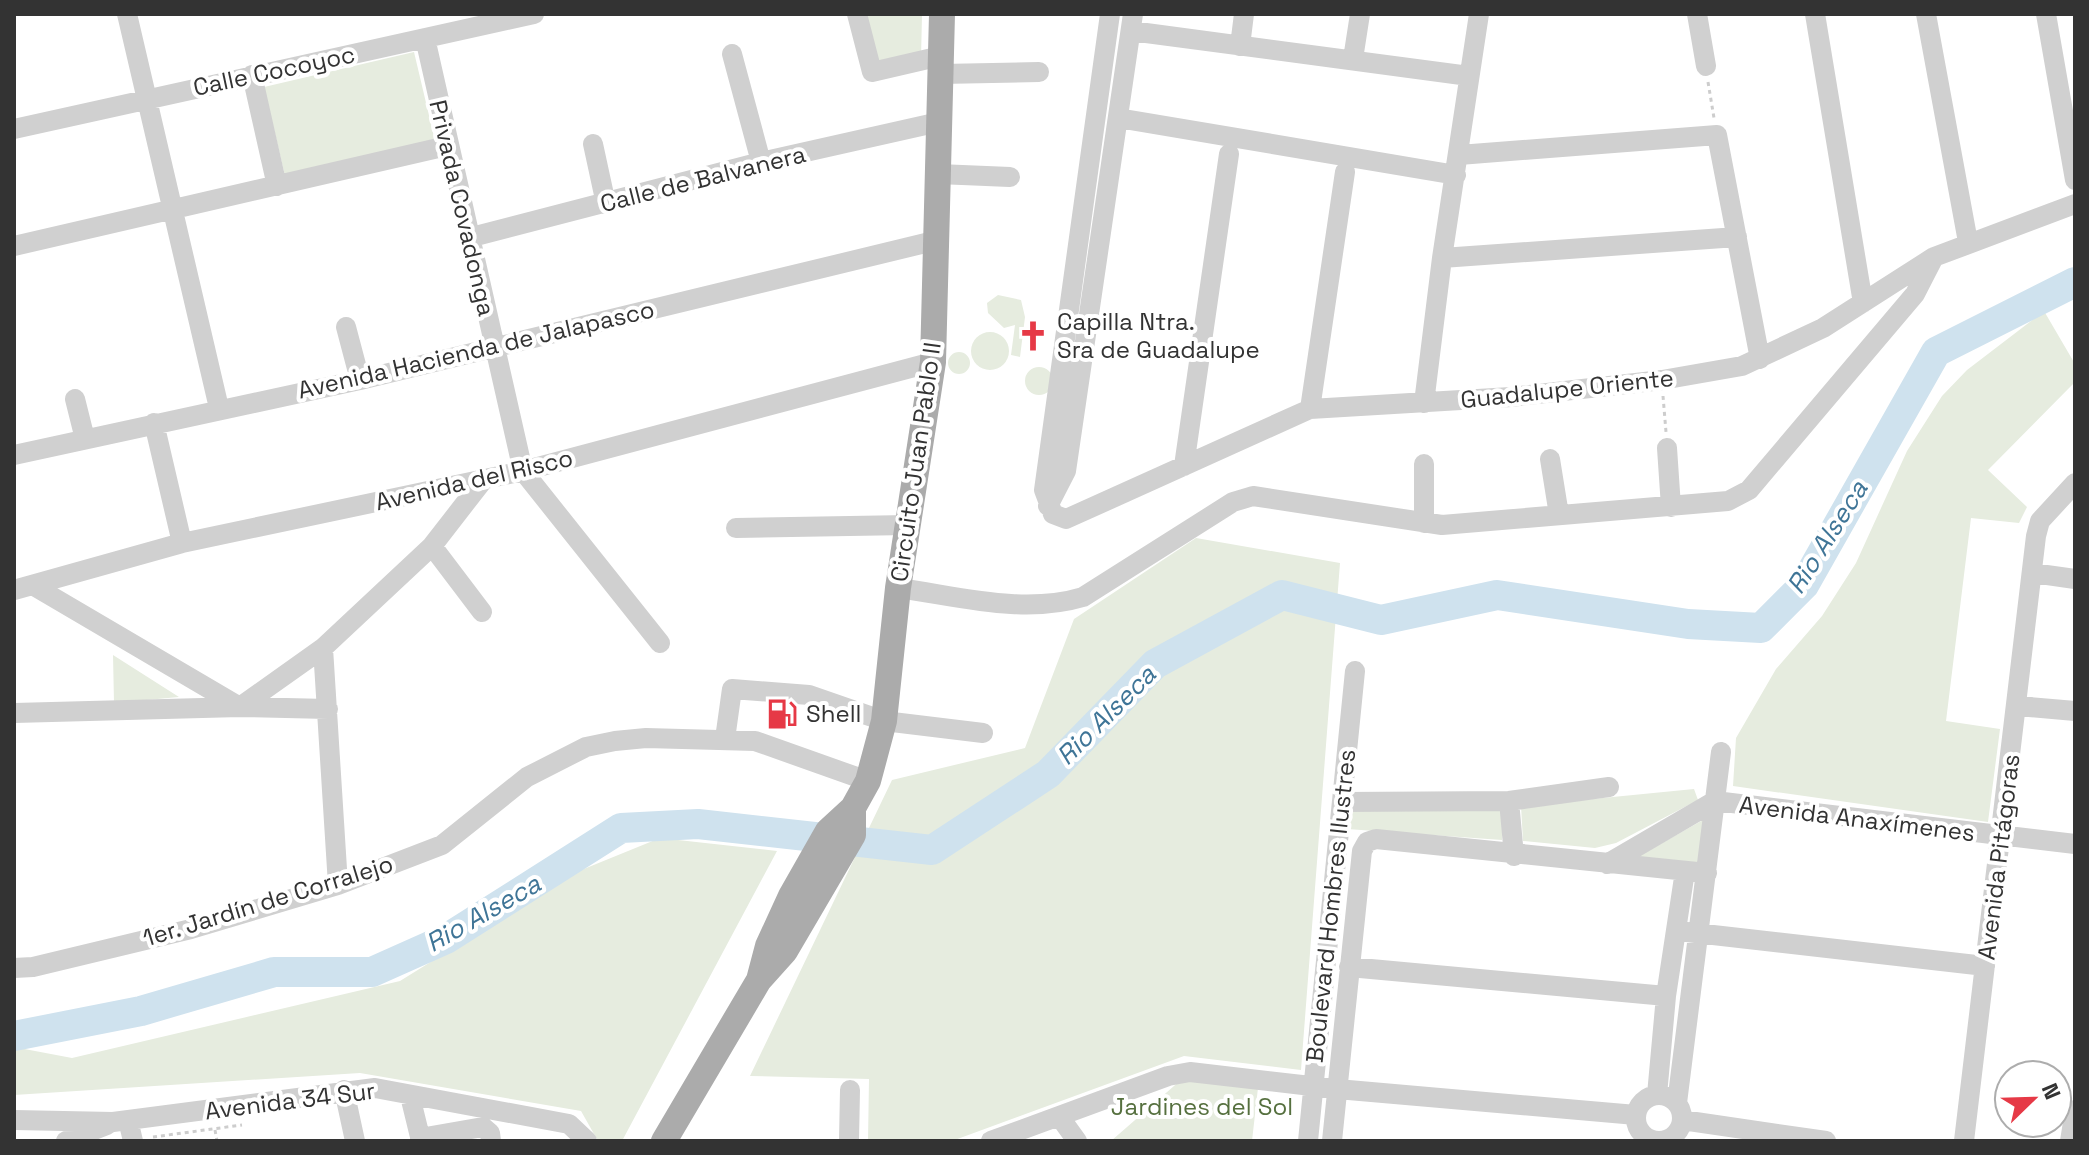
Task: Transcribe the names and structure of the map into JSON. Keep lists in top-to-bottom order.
{
  "streets": {
    "main road": ["Circuito Juan Pablo II"],
    "street": [
      "Calle Cocoyoc",
      "Calle de Balvanera",
      "Privada Covadonga",
      "Avenida Hacienda de Jalapasco",
      "Guadalupe Oriente",
      "Avenida del Risco",
      "Avenida Anaxímenes",
      "Avenida Pitágoras",
      "1er. Jardín de Corralejo",
      "Boulevard Hombres Ilustres",
      "Avenida 34 Sur"
    ]
  },
  "crossings": [
    ["Calle Cocoyoc", "Privada Covadonga"],
    ["Calle de Balvanera", "Privada Covadonga"],
    ["Calle de Balvanera", "Circuito Juan Pablo II"],
    ["Privada Covadonga", "Avenida Hacienda de Jalapasco"],
    ["Privada Covadonga", "Avenida del Risco"],
    ["Avenida Hacienda de Jalapasco", "Circuito Juan Pablo II"],
    ["Circuito Juan Pablo II", "Avenida del Risco"],
    ["Circuito Juan Pablo II", "1er. Jardín de Corralejo"],
    ["Avenida Anaxímenes", "Avenida Pitágoras"]
  ],
  "water": ["Rio Alseca"],
  "parks": ["Jardines del Sol"],
  "places": {
    "church": ["Capilla Ntra. Sra de Guadalupe"],
    "fuel station": ["Shell"]
  },
  "north": "top right"
}
